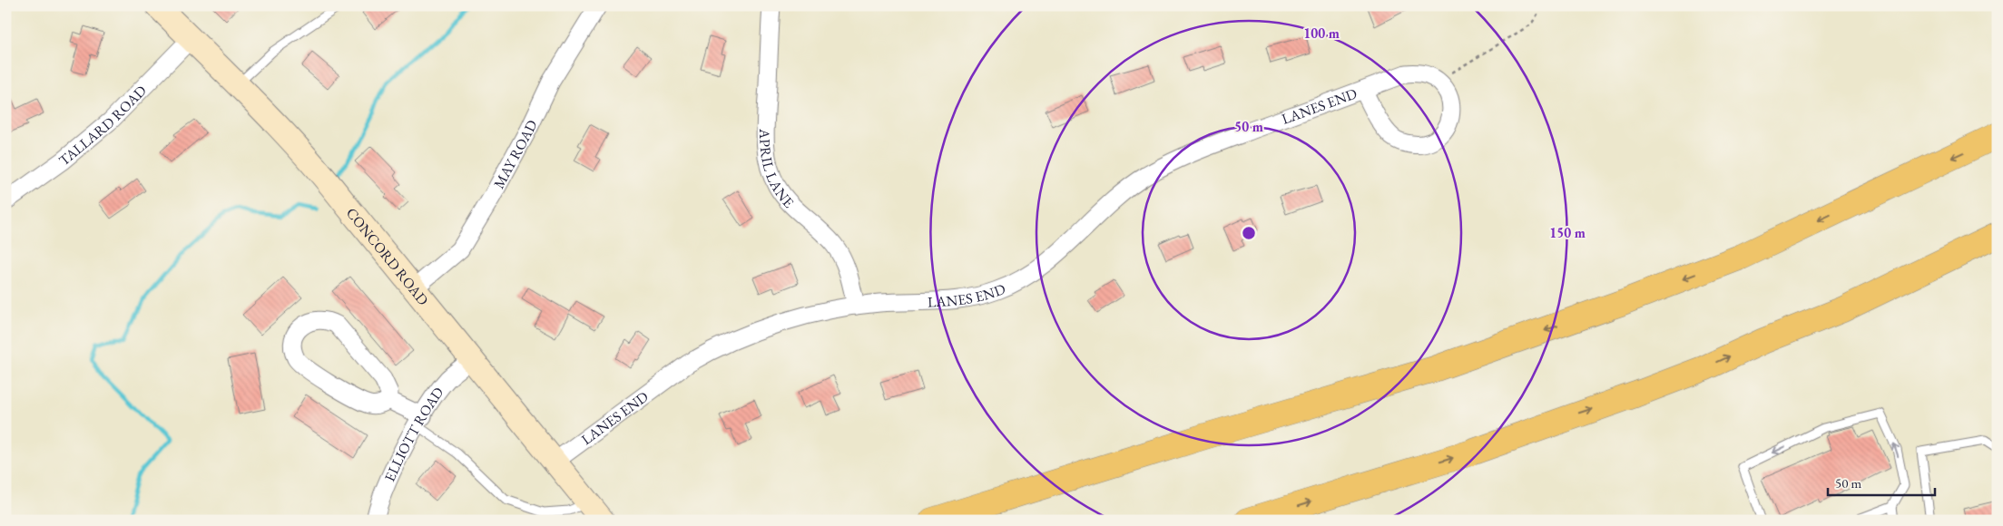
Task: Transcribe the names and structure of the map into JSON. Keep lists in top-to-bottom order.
{
  "streets": {
    "main road": ["CONCORD ROAD"],
    "street": [
      "LANES END",
      "TALLARD ROAD",
      "MAY ROAD",
      "APRIL LANE",
      "ELLIOTT ROAD"
    ]
  },
  "crossings": [
    ["LANES END", "APRIL LANE"],
    ["LANES END", "CONCORD ROAD"],
    ["TALLARD ROAD", "CONCORD ROAD"],
    ["MAY ROAD", "CONCORD ROAD"],
    ["CONCORD ROAD", "ELLIOTT ROAD"]
  ],
  "scale_bar": "50 m",
  "rings": ["100 m", "50 m", "150 m"]
}
